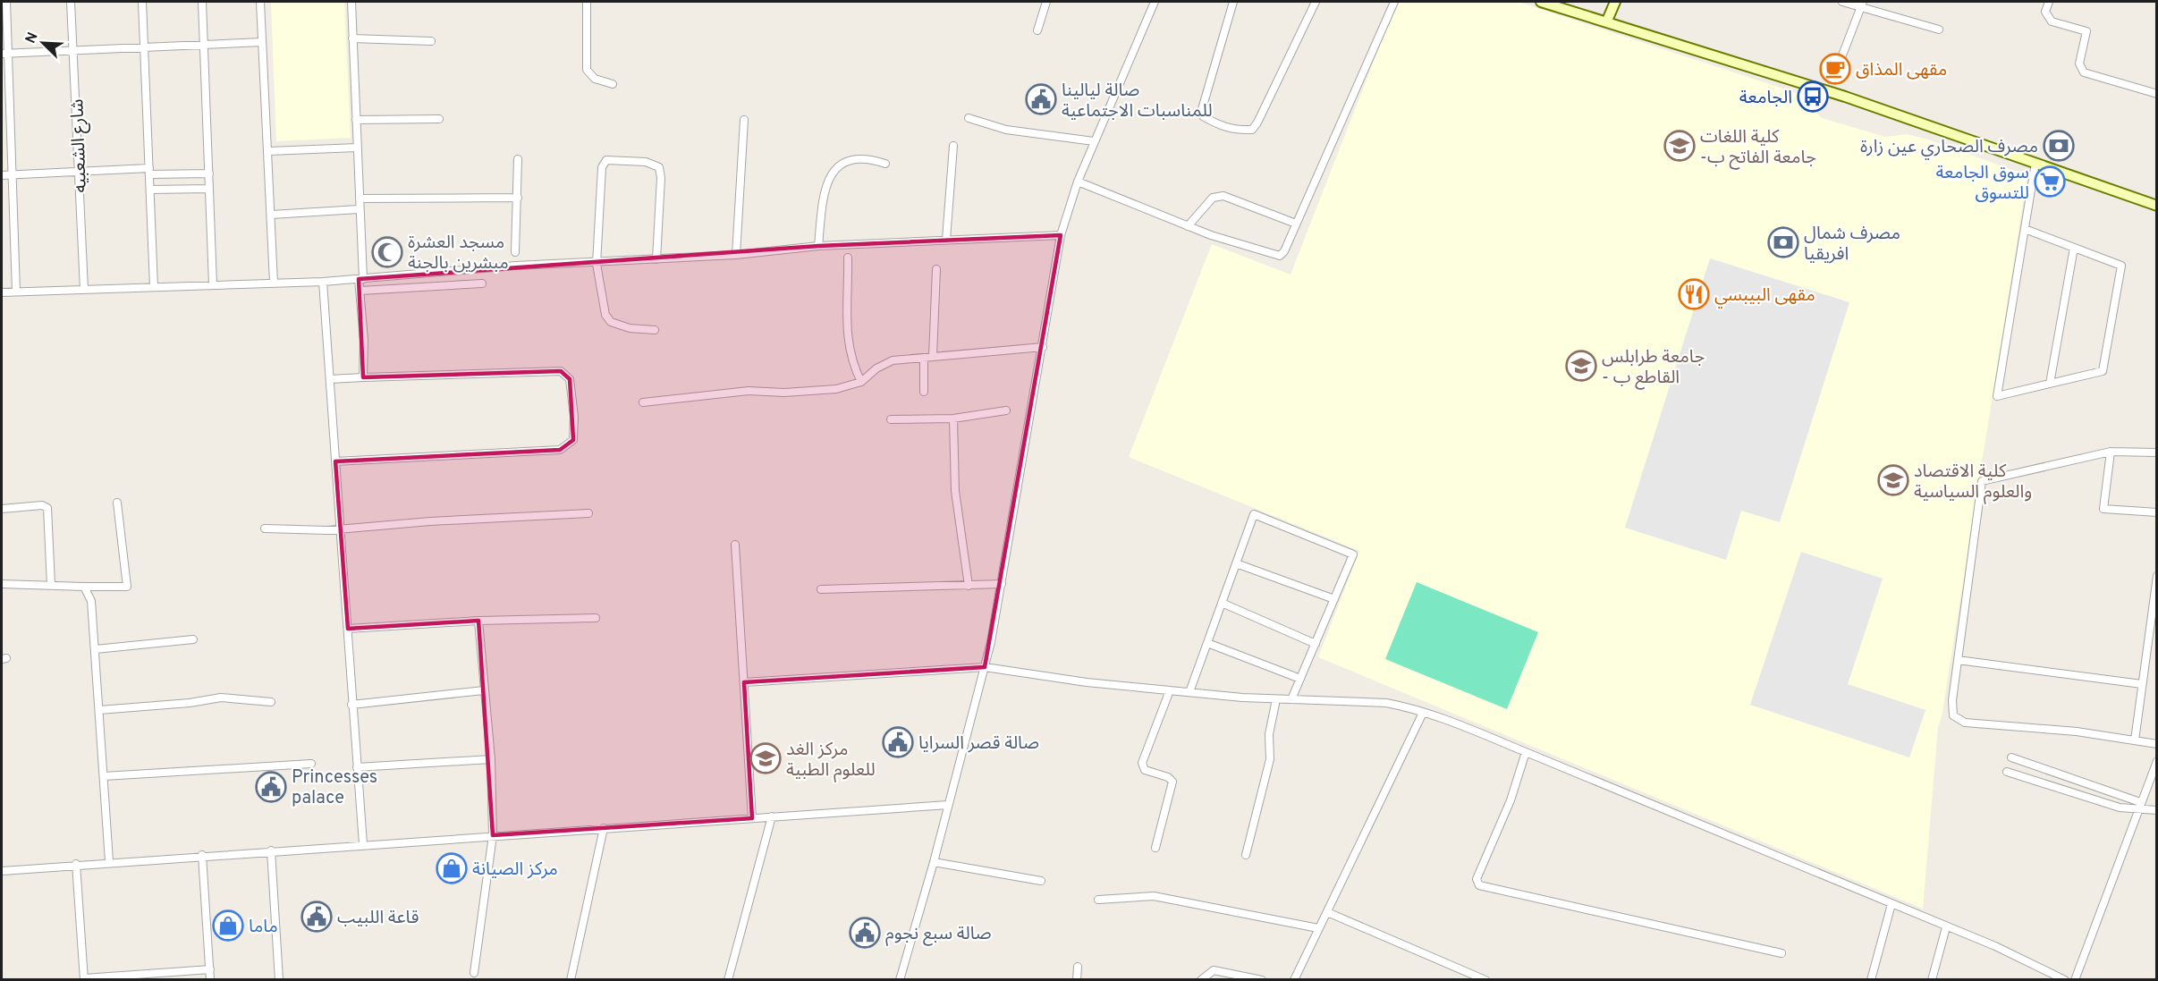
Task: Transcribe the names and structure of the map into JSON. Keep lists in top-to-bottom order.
{
  "streets": {
    "street": ["شارع الشعبيه"]
  },
  "places": {
    "cafe": ["مقهى المذاق"],
    "bus stop": ["الجامعة"],
    "public building": [
      "صالة ليالينا للمناسبات الاجتماعية",
      "صالة قصر السرايا",
      "Princesses palace",
      "قاعة اللبيب",
      "صالة سبع نجوم"
    ],
    "school or university": [
      "كلية اللغات -جامعة الفاتح ب",
      "جامعة طرابلس - القاطع ب",
      "كلية الاقتصاد والعلوم السياسية",
      "مركز الغد للعلوم الطبية"
    ],
    "bank": ["مصرف الصحاري عين زارة", "مصرف شمال افريقيا"],
    "supermarket": ["سوق الجامعة للتسوق"],
    "mosque": ["مسجد العشرة مبشرين بالجنة"],
    "restaurant": ["مقهى البيبسي"],
    "shop": ["مركز الصيانة", "ماما"]
  },
  "north": "top left"
}
